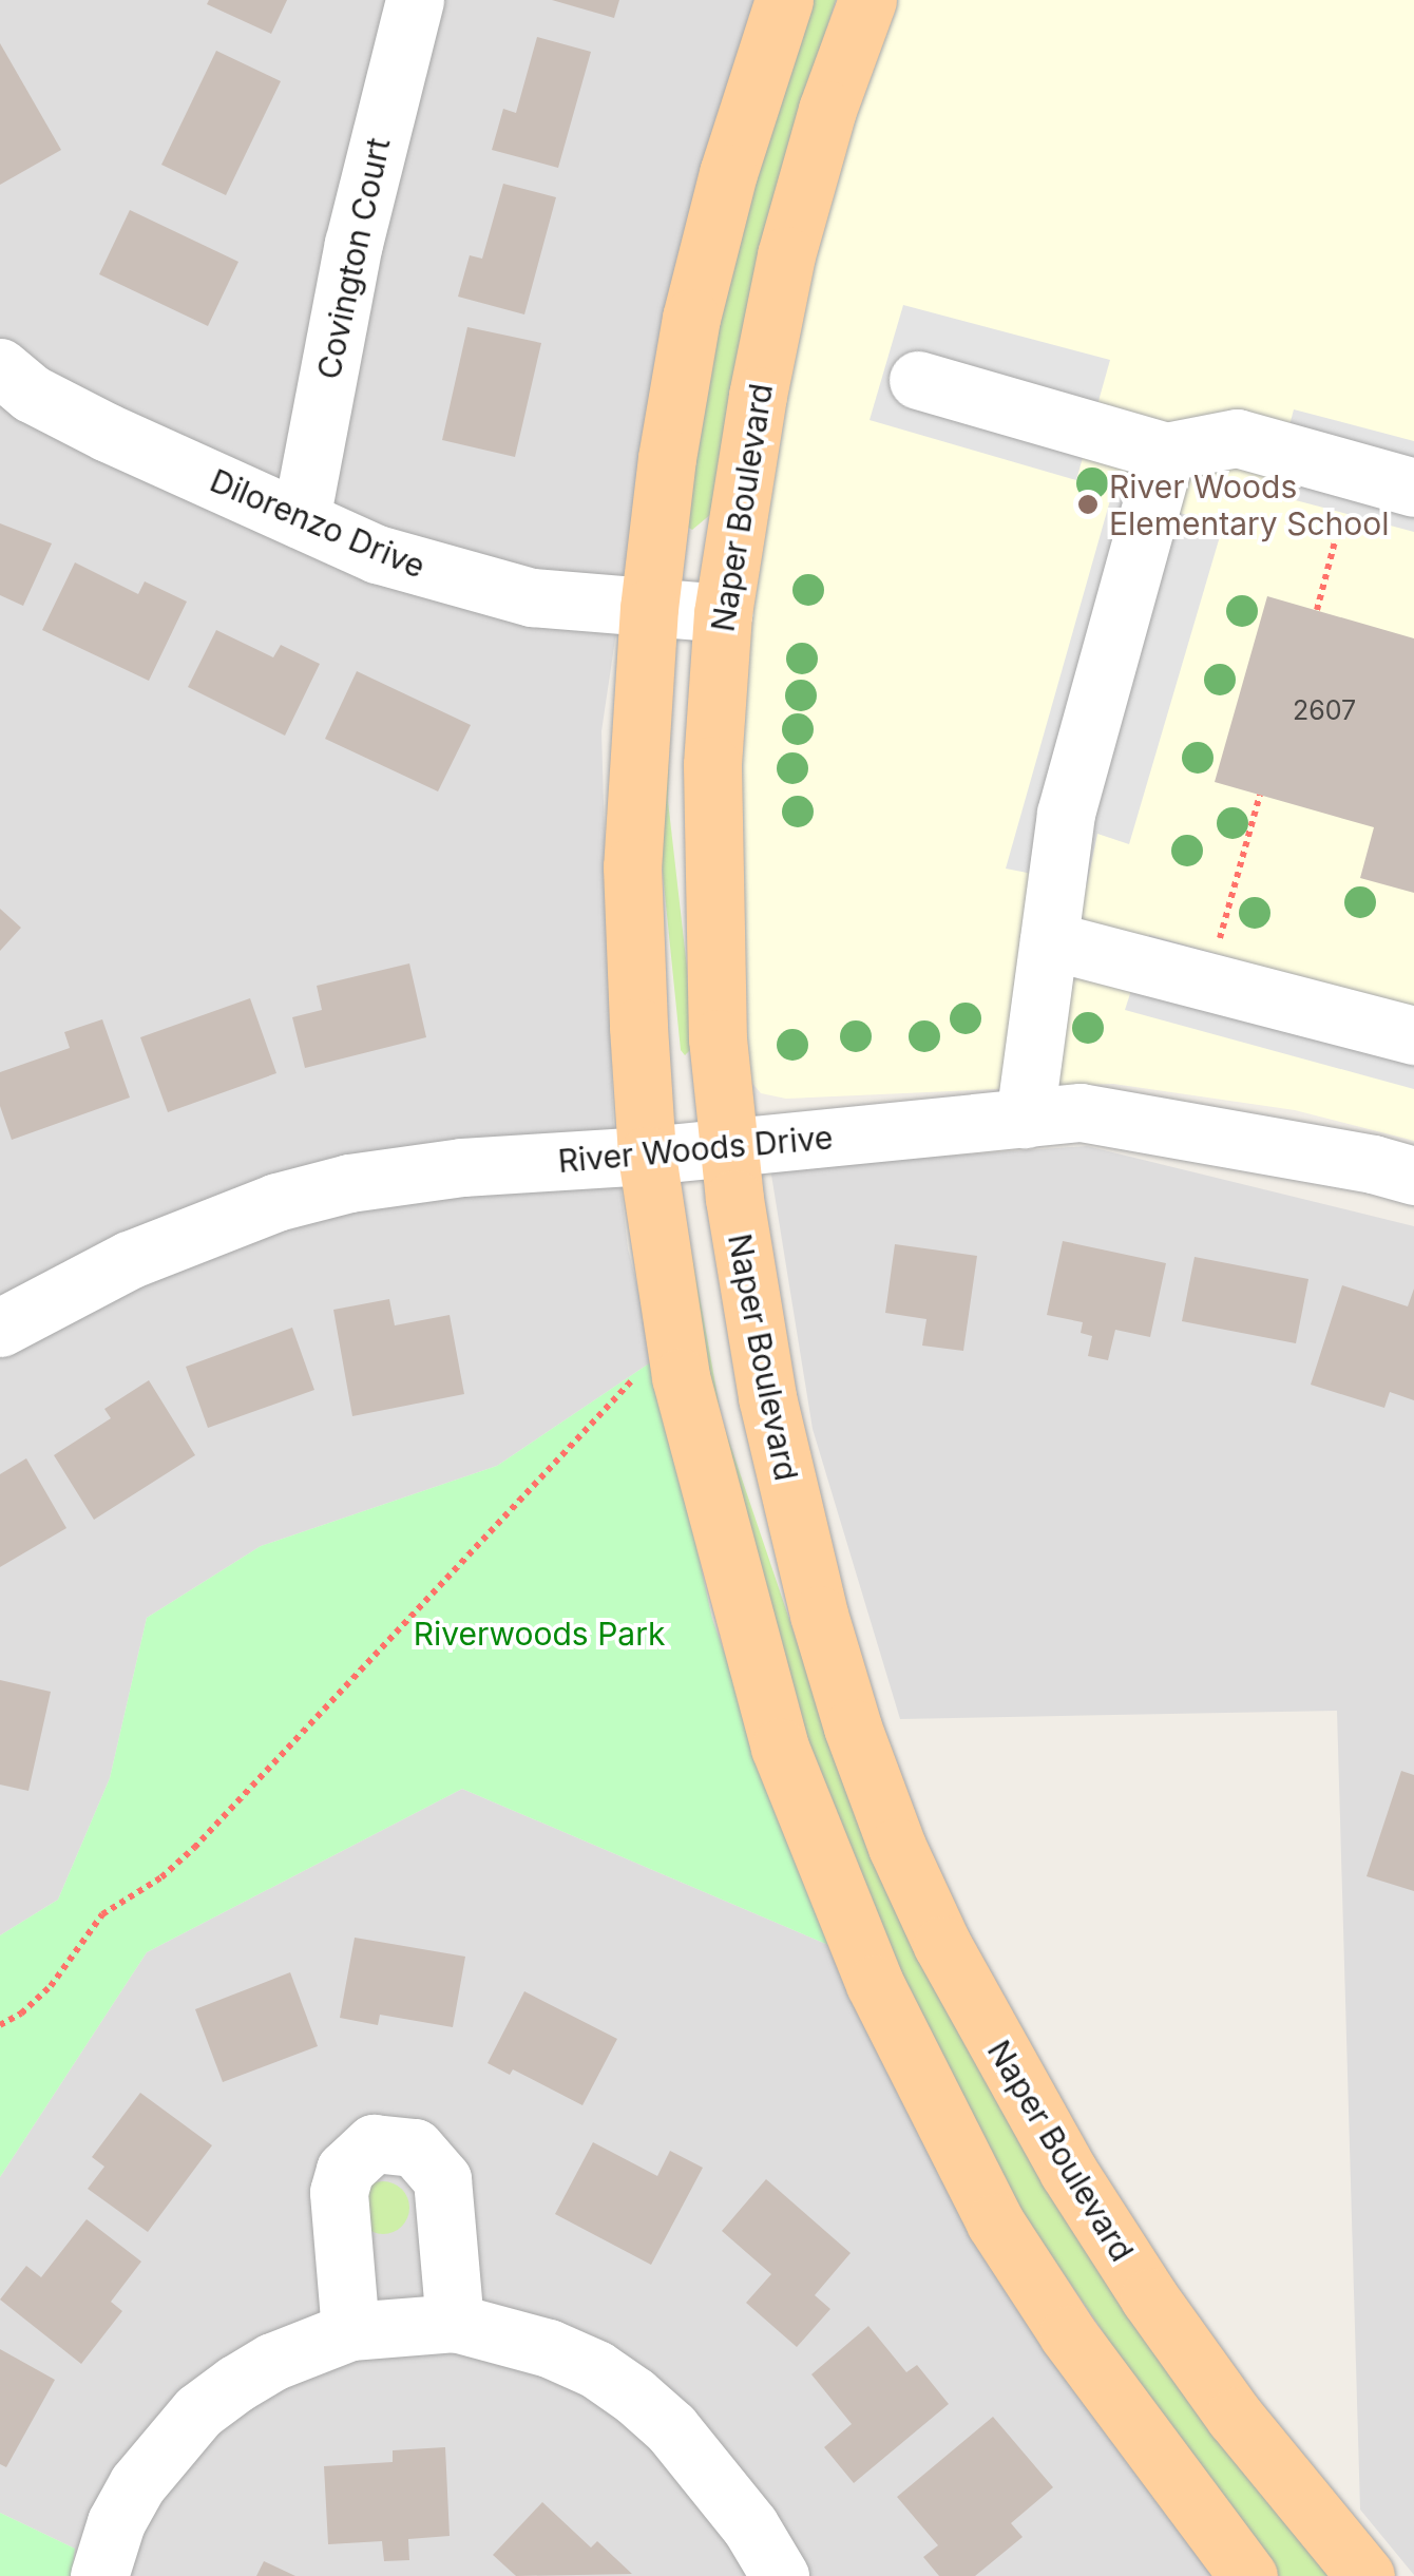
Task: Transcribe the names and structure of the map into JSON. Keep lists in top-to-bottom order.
{
  "streets": {
    "main road": ["Naper Boulevard"],
    "street": ["Covington Court", "Dilorenzo Drive", "River Woods Drive"]
  },
  "crossings": [
    ["Covington Court", "Dilorenzo Drive"],
    ["Naper Boulevard", "Dilorenzo Drive"],
    ["Naper Boulevard", "River Woods Drive"]
  ],
  "parks": ["Riverwoods Park"],
  "places": ["River Woods Elementary School"],
  "house_numbers": ["2607"]
}
